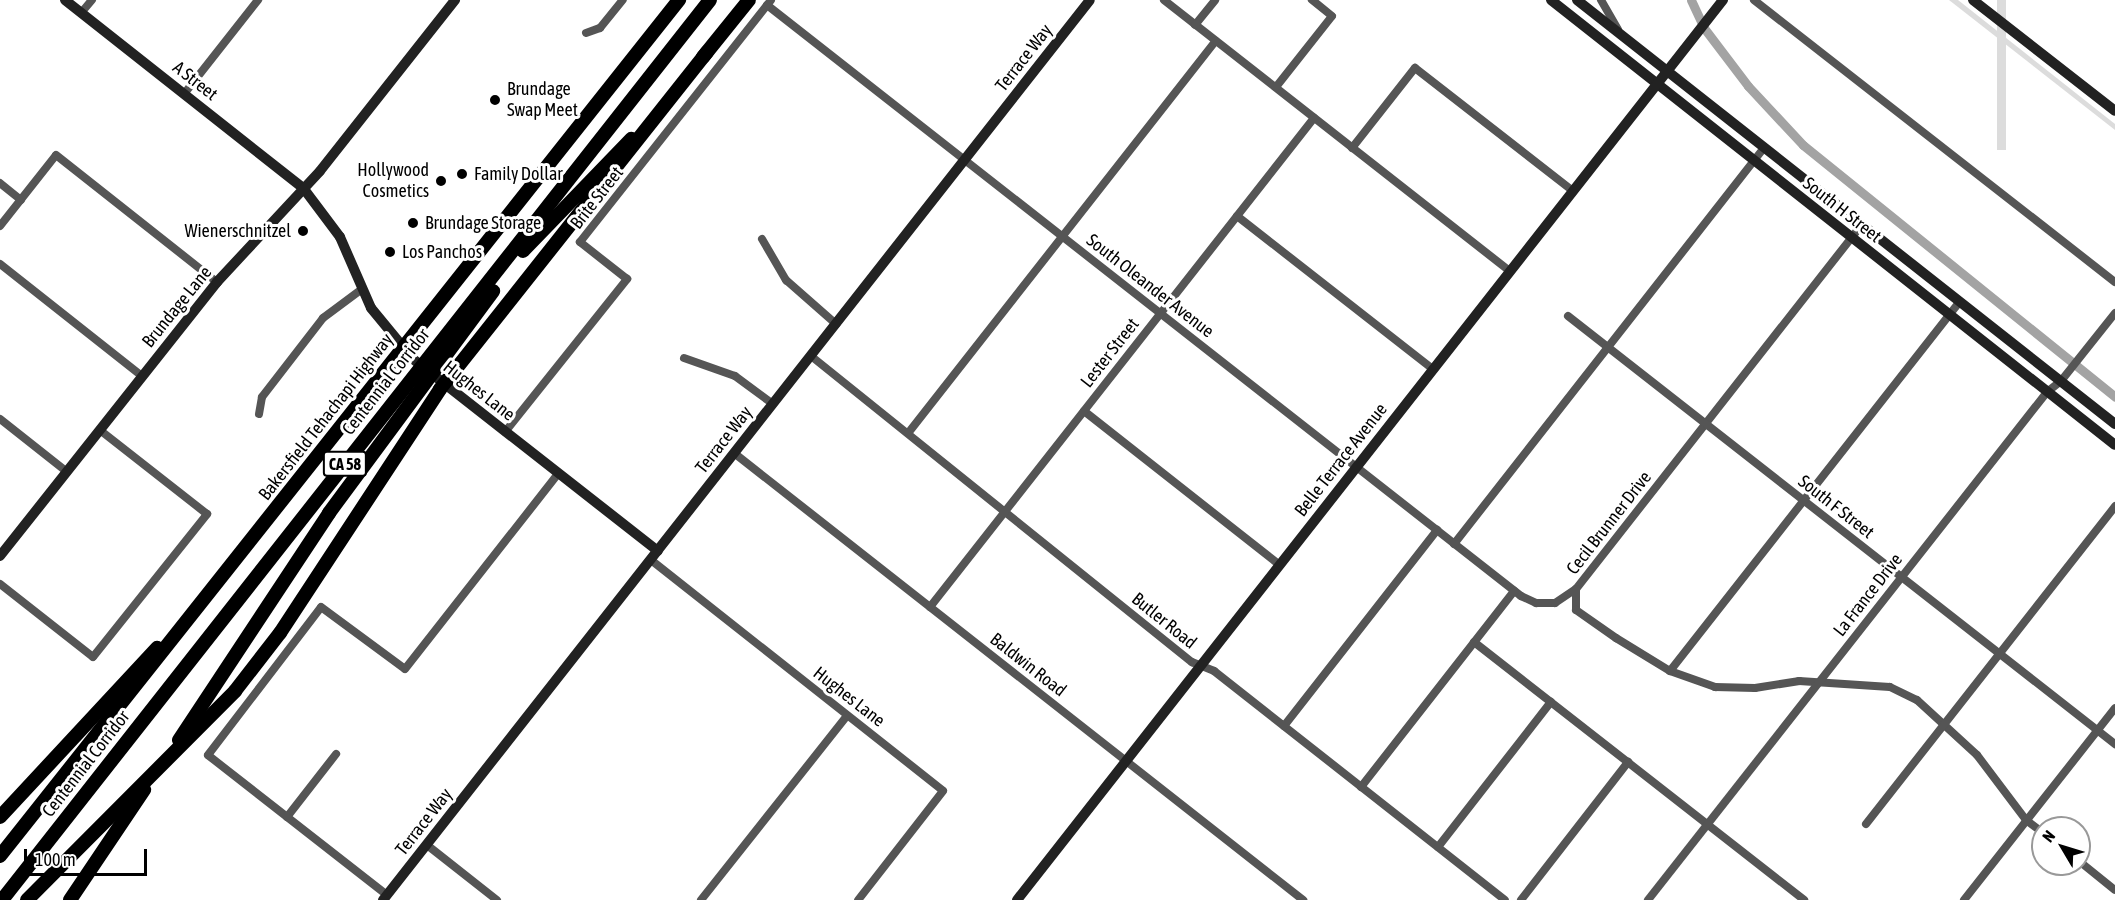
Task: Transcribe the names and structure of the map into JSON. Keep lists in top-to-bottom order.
{
  "streets": {
    "highway": ["Centennial Corridor", "Bakersfield Tehachapi Highway", "CA 58"],
    "street": [
      "Terrace Way",
      "A Street",
      "Brite Street",
      "South H Street",
      "South Oleander Avenue",
      "Brundage Lane",
      "Lester Street",
      "Hughes Lane",
      "Belle Terrace Avenue",
      "South F Street",
      "Cecil Brunner Drive",
      "La France Drive",
      "Butler Road",
      "Baldwin Road"
    ]
  },
  "crossings": [
    ["Terrace Way", "South Oleander Avenue"],
    ["Terrace Way", "Hughes Lane"],
    ["Terrace Way", "Butler Road"],
    ["Terrace Way", "Baldwin Road"],
    ["A Street", "Brundage Lane"],
    ["A Street", "Hughes Lane"],
    ["Brite Street", "South Oleander Avenue"],
    ["Brite Street", "Hughes Lane"],
    ["South H Street", "Belle Terrace Avenue"],
    ["South H Street", "Cecil Brunner Drive"],
    ["South H Street", "La France Drive"],
    ["South Oleander Avenue", "Lester Street"],
    ["South Oleander Avenue", "Belle Terrace Avenue"],
    ["South Oleander Avenue", "Cecil Brunner Drive"],
    ["Brundage Lane", "Hughes Lane"],
    ["Lester Street", "Butler Road"],
    ["Lester Street", "Baldwin Road"],
    ["Centennial Corridor", "CA 58"],
    ["Belle Terrace Avenue", "Butler Road"],
    ["Belle Terrace Avenue", "Baldwin Road"],
    ["South F Street", "Cecil Brunner Drive"],
    ["South F Street", "La France Drive"]
  ],
  "places": [
    "Brundage Swap Meet",
    "Family Dollar",
    "Hollywood Cosmetics",
    "Brundage Storage",
    "Wienerschnitzel",
    "Los Panchos"
  ],
  "scale_bar": "100 m",
  "north": "top left"
}
